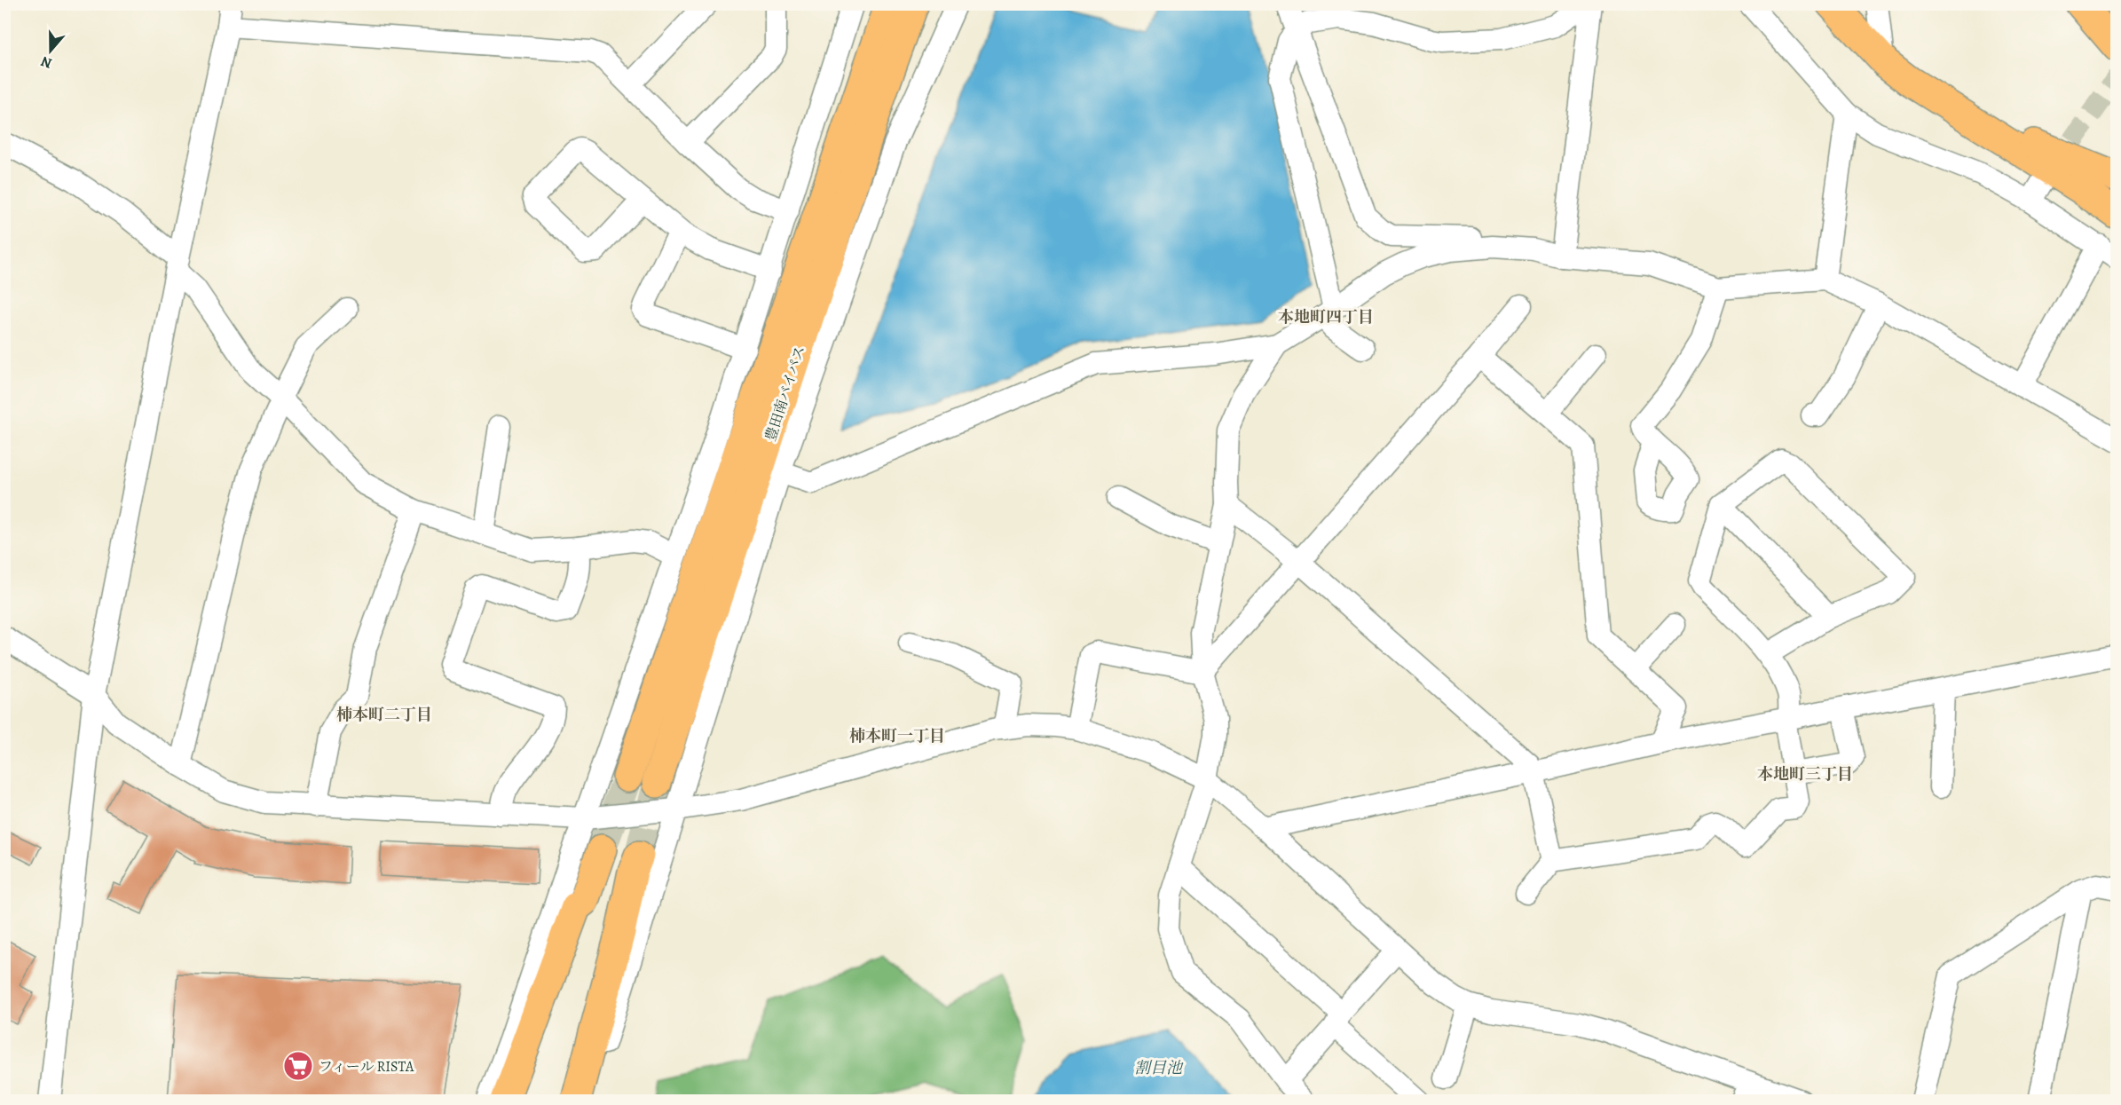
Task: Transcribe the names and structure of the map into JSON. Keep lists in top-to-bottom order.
{
  "streets": {
    "highway": ["豊田南バイパス"]
  },
  "districts": [
    "本地町四丁目",
    "柿本町二丁目",
    "柿本町一丁目",
    "本地町三丁目"
  ],
  "water": ["割目池"],
  "places": {
    "supermarket": ["フィール RISTA"]
  },
  "north": "bottom"
}
